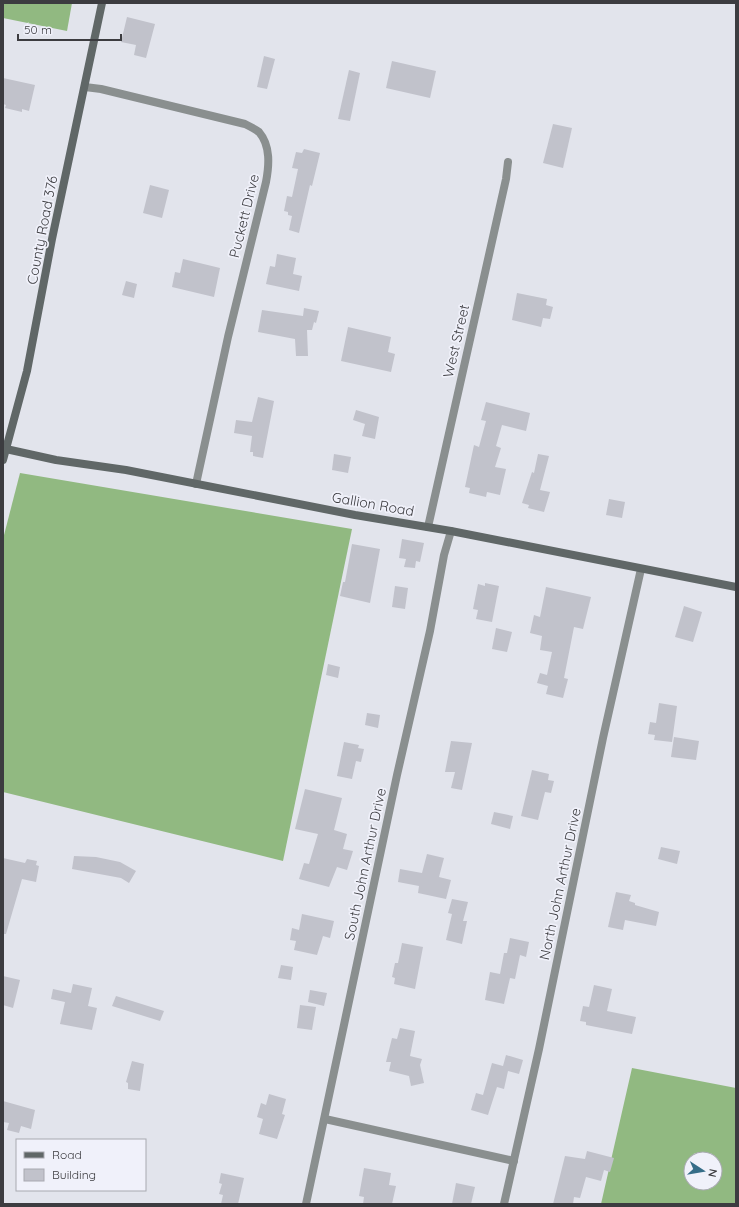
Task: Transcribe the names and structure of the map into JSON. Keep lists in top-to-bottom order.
{
  "streets": {
    "street": [
      "Puckett Drive",
      "County Road 376",
      "West Street",
      "Gallion Road",
      "South John Arthur Drive",
      "North John Arthur Drive"
    ]
  },
  "crossings": [
    ["Puckett Drive", "County Road 376"],
    ["Puckett Drive", "Gallion Road"],
    ["County Road 376", "Gallion Road"],
    ["West Street", "Gallion Road"],
    ["Gallion Road", "South John Arthur Drive"],
    ["Gallion Road", "North John Arthur Drive"]
  ],
  "legend": ["Road", "Building"],
  "scale_bar": "50 m",
  "north": "right"
}
